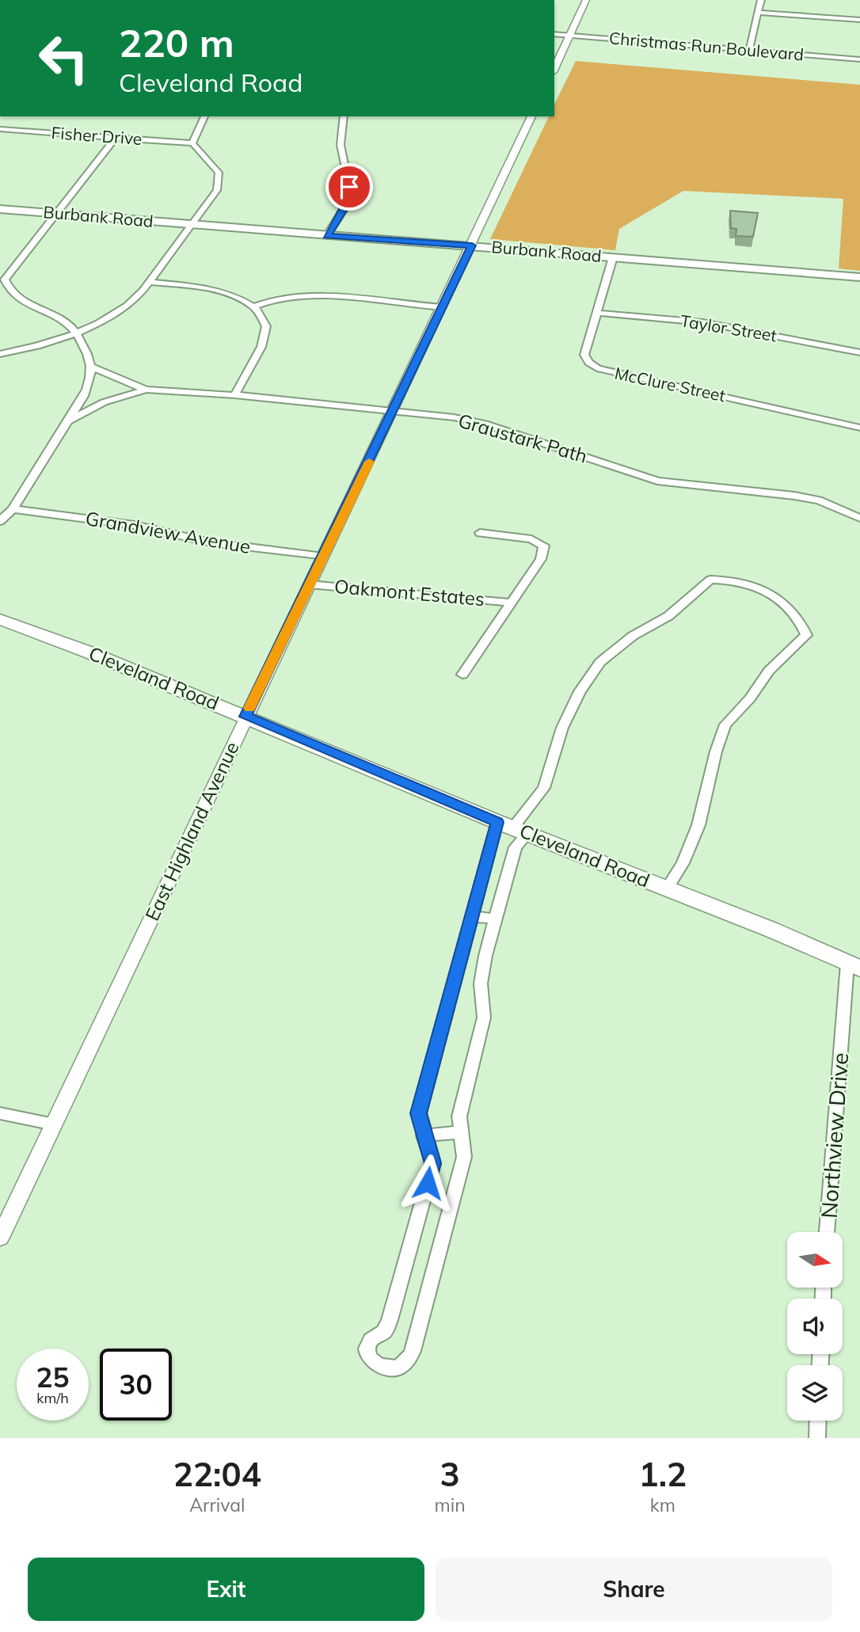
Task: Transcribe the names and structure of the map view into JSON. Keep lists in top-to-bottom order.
{
  "streets": {
    "main road": ["Burbank Road", "Cleveland Road"],
    "street": [
      "Christmas Run Boulevard",
      "Fisher Drive",
      "Taylor Street",
      "McClure Street",
      "Graustark Path",
      "Grandview Avenue",
      "Oakmont Estates",
      "East Highland Avenue",
      "Northview Drive"
    ]
  },
  "crossings": [
    ["Burbank Road", "McClure Street"],
    ["Burbank Road", "East Highland Avenue"],
    ["Taylor Street", "McClure Street"],
    ["Graustark Path", "East Highland Avenue"],
    ["Grandview Avenue", "East Highland Avenue"],
    ["Oakmont Estates", "East Highland Avenue"],
    ["Cleveland Road", "East Highland Avenue"],
    ["Cleveland Road", "Northview Drive"]
  ],
  "north": "right",
  "page": {
    "turn": ["220 m", "Cleveland Road"],
    "speed": "25 km/h",
    "limit": "30",
    "eta": [
      "22:04",
      "Arrival",
      "3",
      "min",
      "1.2",
      "km"
    ],
    "buttons": ["Exit", "Share"]
  }
}
